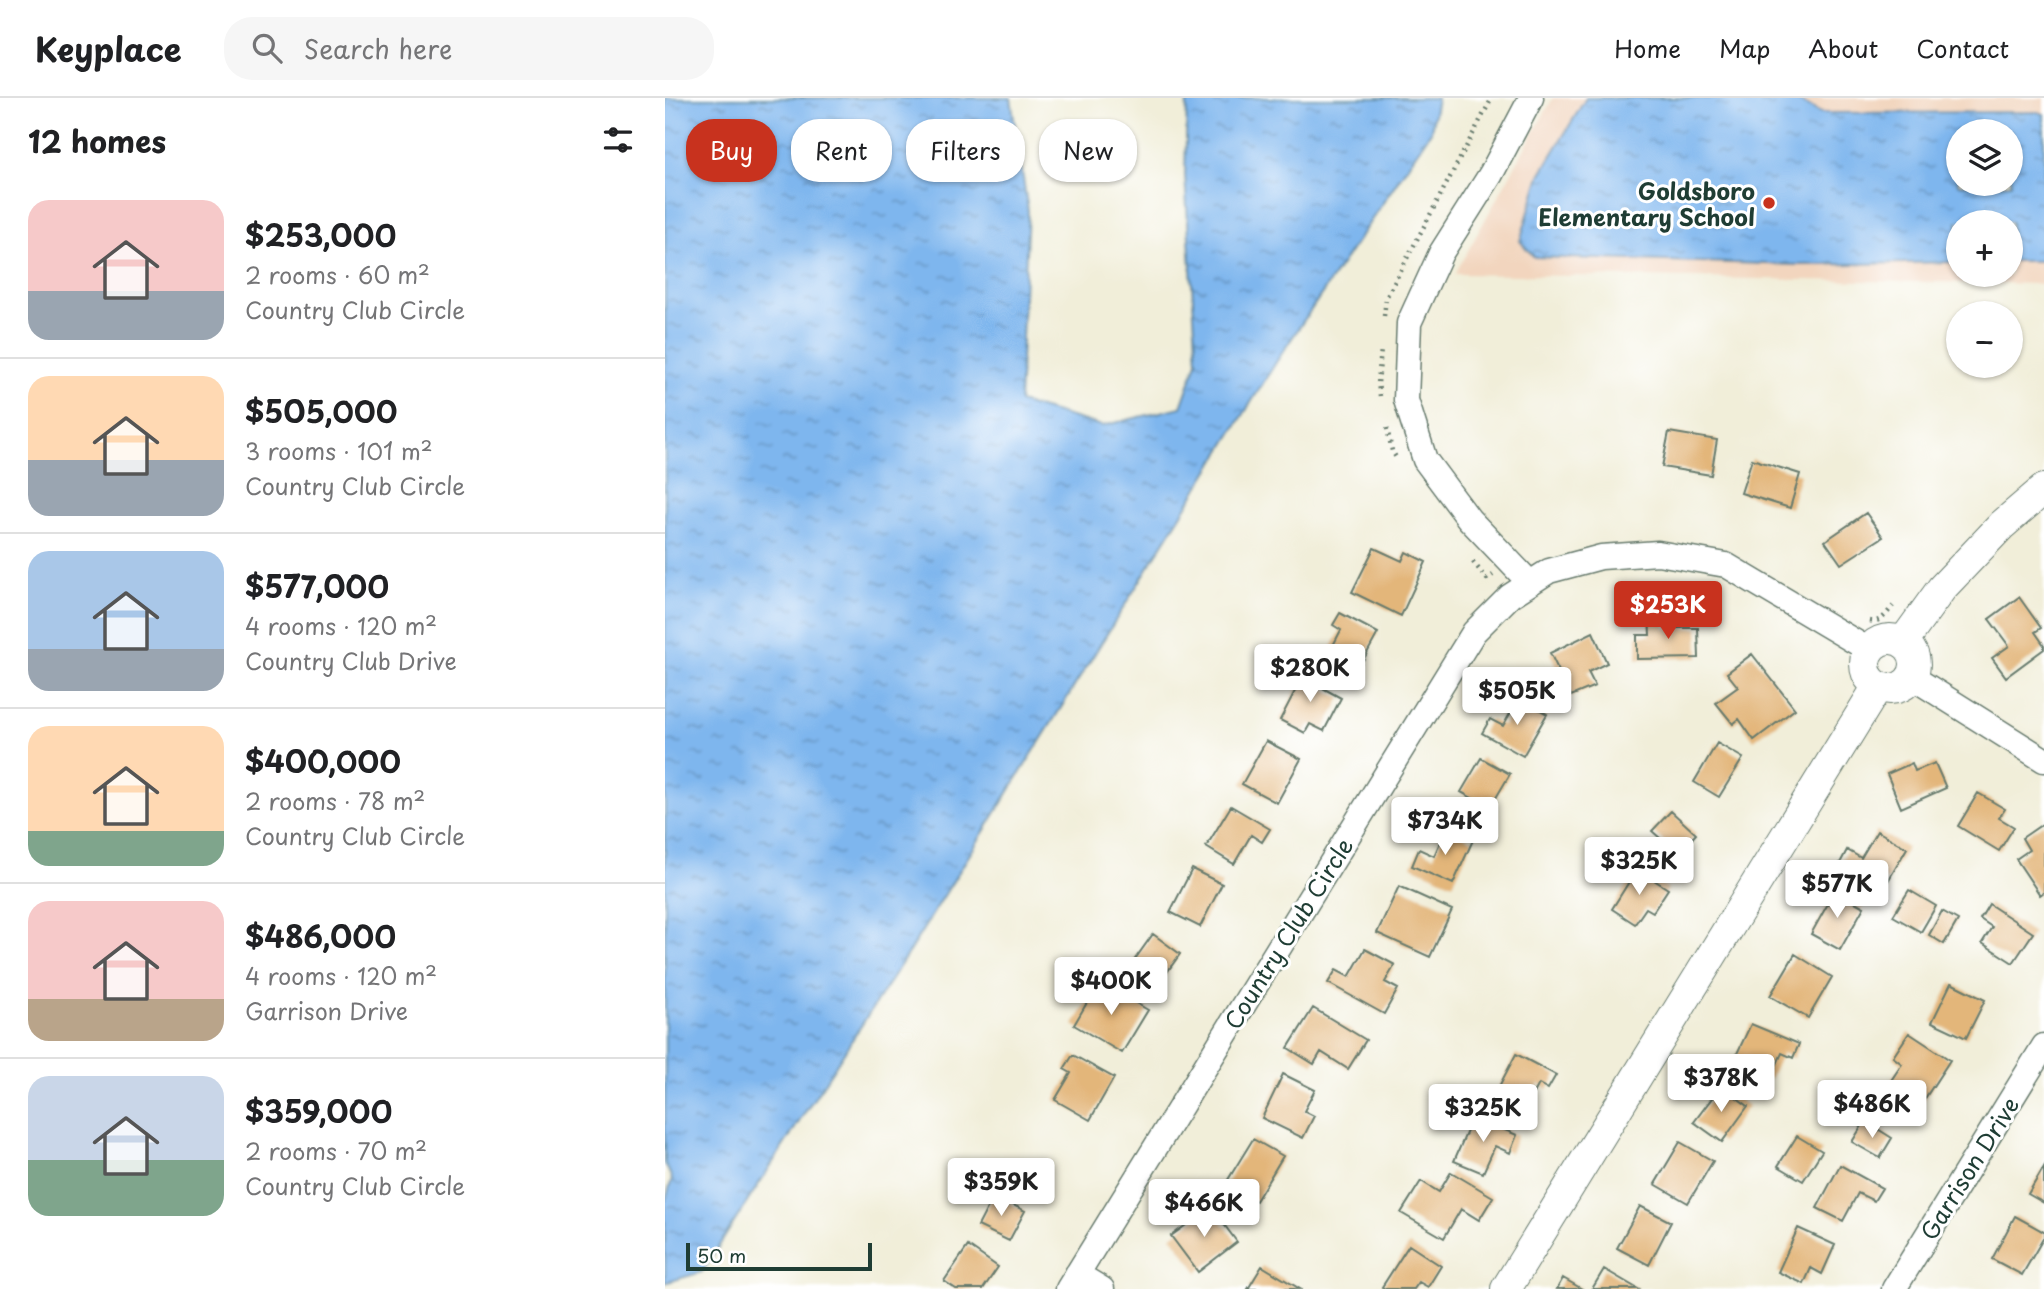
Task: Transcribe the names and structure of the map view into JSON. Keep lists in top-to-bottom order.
{
  "streets": {
    "street": ["Country Club Circle", "Garrison Drive"]
  },
  "places": ["Goldsboro Elementary School"],
  "scale_bar": "50 m",
  "page": {
    "header": "Keyplace",
    "search": "Search here",
    "nav": [
      "Home",
      "Map",
      "About",
      "Contact"
    ],
    "heading": "12 homes",
    "map_buttons": ["+", "−"],
    "chip": [
      "Buy",
      "Rent",
      "Filters",
      "New"
    ],
    "list": [
      {
        "name": "$253,000",
        "note": "2 rooms · 60 m² · Country Club Circle"
      },
      {
        "name": "$505,000",
        "note": "3 rooms · 101 m² · Country Club Circle"
      },
      {
        "name": "$577,000",
        "note": "4 rooms · 120 m² · Country Club Drive"
      },
      {
        "name": "$400,000",
        "note": "2 rooms · 78 m² · Country Club Circle"
      },
      {
        "name": "$486,000",
        "note": "4 rooms · 120 m² · Garrison Drive"
      },
      {
        "name": "$359,000",
        "note": "2 rooms · 70 m² · Country Club Circle"
      }
    ],
    "price": [
      "$253K",
      "$280K",
      "$505K",
      "$734K",
      "$325K",
      "$577K",
      "$400K",
      "$378K",
      "$486K",
      "$325K",
      "$359K",
      "$466K"
    ],
    "scale": "50 m"
  }
}
